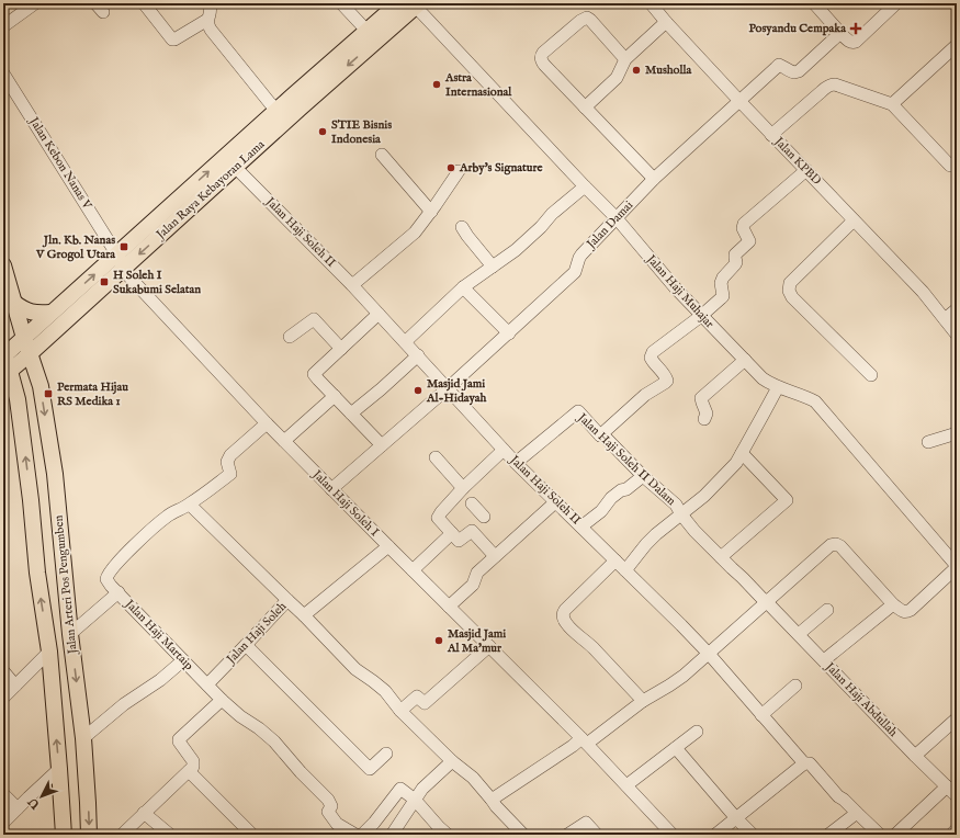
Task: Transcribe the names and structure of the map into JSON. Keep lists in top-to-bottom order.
{
  "streets": {
    "main road": ["Jalan Raya Kebayoran Lama", "Jalan Arteri Pos Pengumben"],
    "street": [
      "Jalan KPBD",
      "Jalan Kebon Nanas V",
      "Jalan Damai",
      "Jalan Haji Soleh II",
      "Jalan Haji Muhajar",
      "Jalan Haji Soleh II Dalam",
      "Jalan Haji Soleh I",
      "Jalan Haji Soleh",
      "Jalan Haji Martaip",
      "Jalan Haji Abdullah"
    ]
  },
  "crossings": [
    ["Jalan KPBD", "Jalan Damai"],
    ["Jalan Kebon Nanas V", "Jalan Raya Kebayoran Lama"],
    ["Jalan Kebon Nanas V", "Jalan Haji Soleh I"],
    ["Jalan Raya Kebayoran Lama", "Jalan Haji Soleh II"],
    ["Jalan Raya Kebayoran Lama", "Jalan Haji Muhajar"],
    ["Jalan Raya Kebayoran Lama", "Jalan Haji Soleh I"],
    ["Jalan Raya Kebayoran Lama", "Jalan Arteri Pos Pengumben"],
    ["Jalan Damai", "Jalan Haji Soleh II"],
    ["Jalan Damai", "Jalan Haji Muhajar"],
    ["Jalan Haji Soleh II", "Jalan Haji Soleh II Dalam"],
    ["Jalan Haji Soleh II Dalam", "Jalan Haji Abdullah"],
    ["Jalan Haji Soleh I", "Jalan Haji Soleh"],
    ["Jalan Haji Soleh", "Jalan Haji Martaip"]
  ],
  "places": {
    "health": ["Posyandu Cempaka"],
    "other": [
      "Musholla",
      "Astra Internasional",
      "STIE Bisnis Indonesia",
      "Arby's Signature",
      "Masjid Jami Al-Hidayah",
      "Masjid Jami Al Ma'mur"
    ],
    "transit": ["Jln. Kb. Nanas V Grogol Utara", "H Soleh I Sukabumi Selatan", "Permata Hijau RS Medika 1"]
  },
  "north": "bottom left"
}
